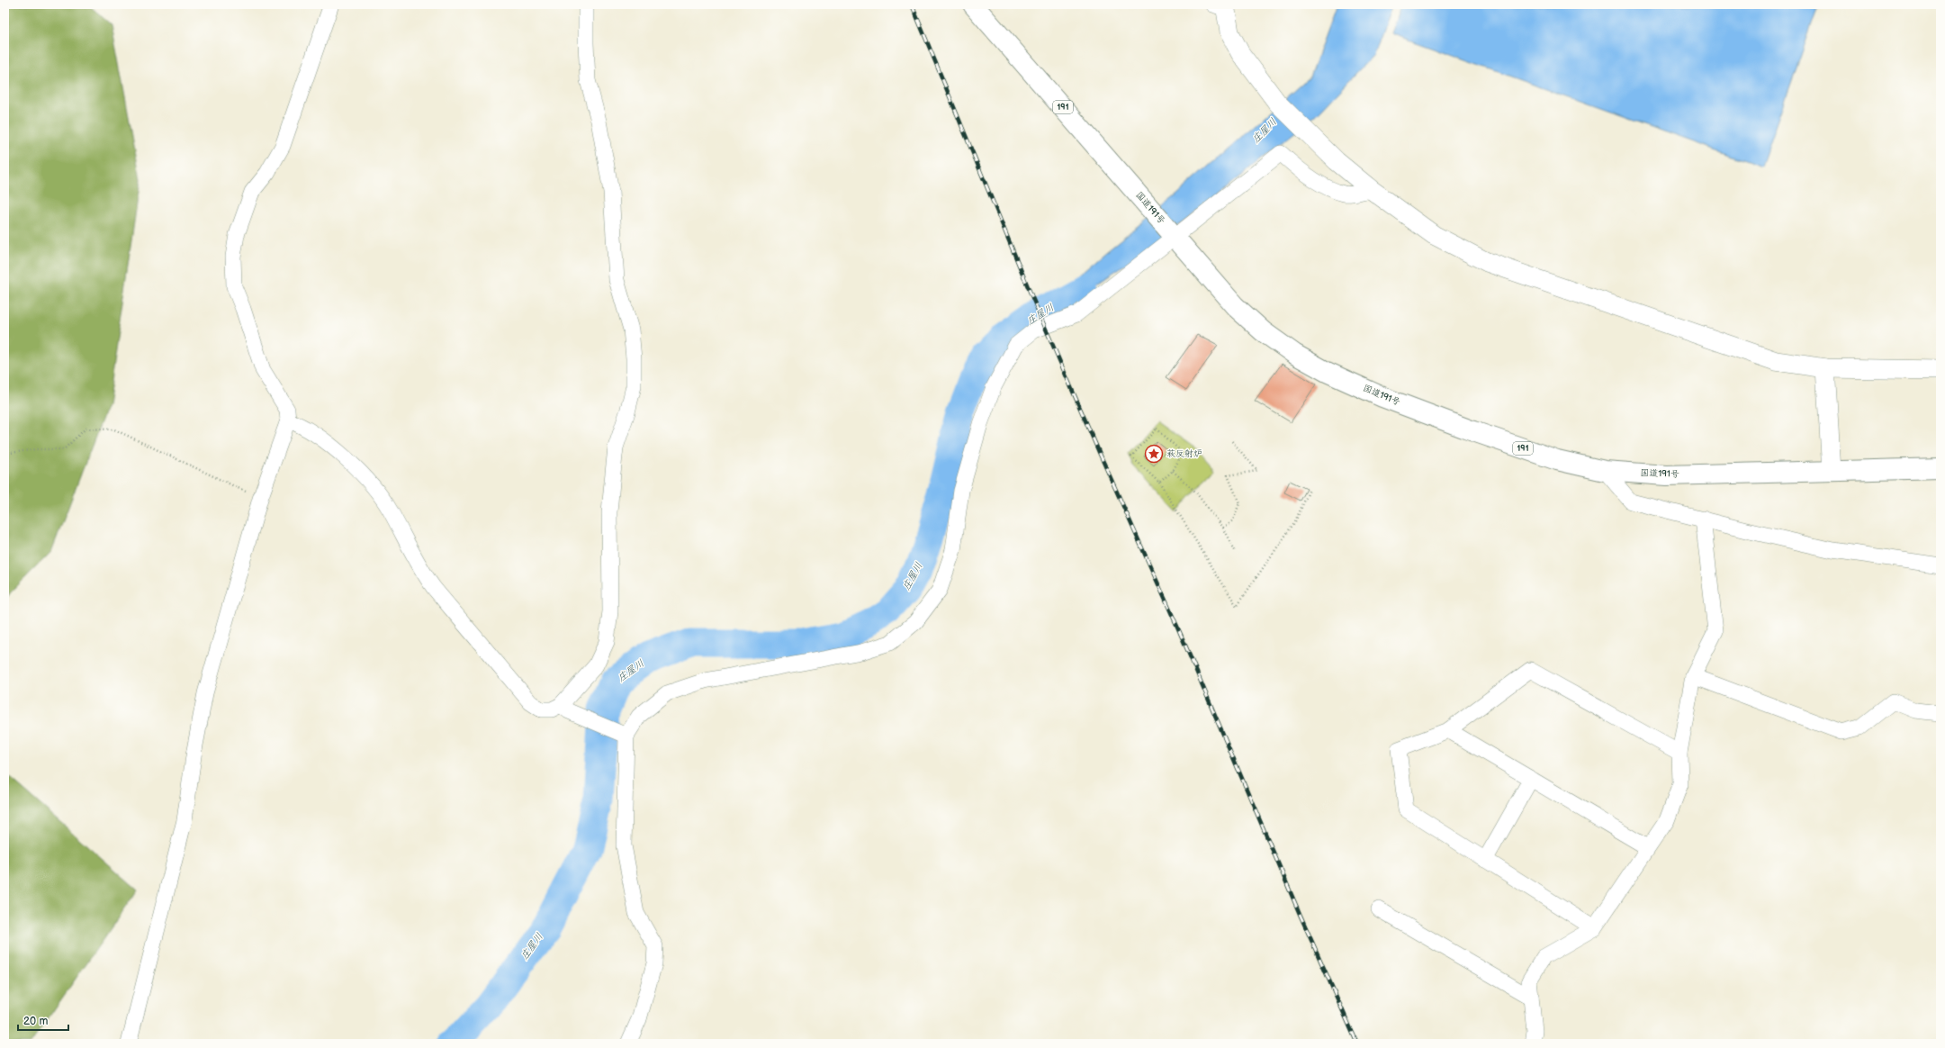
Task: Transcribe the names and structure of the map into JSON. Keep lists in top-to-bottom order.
{
  "streets": {
    "highway": ["191", "国道191号"]
  },
  "water": ["庄屋川"],
  "places": {
    "place": ["萩反射炉"]
  },
  "scale_bar": "20 m"
}
